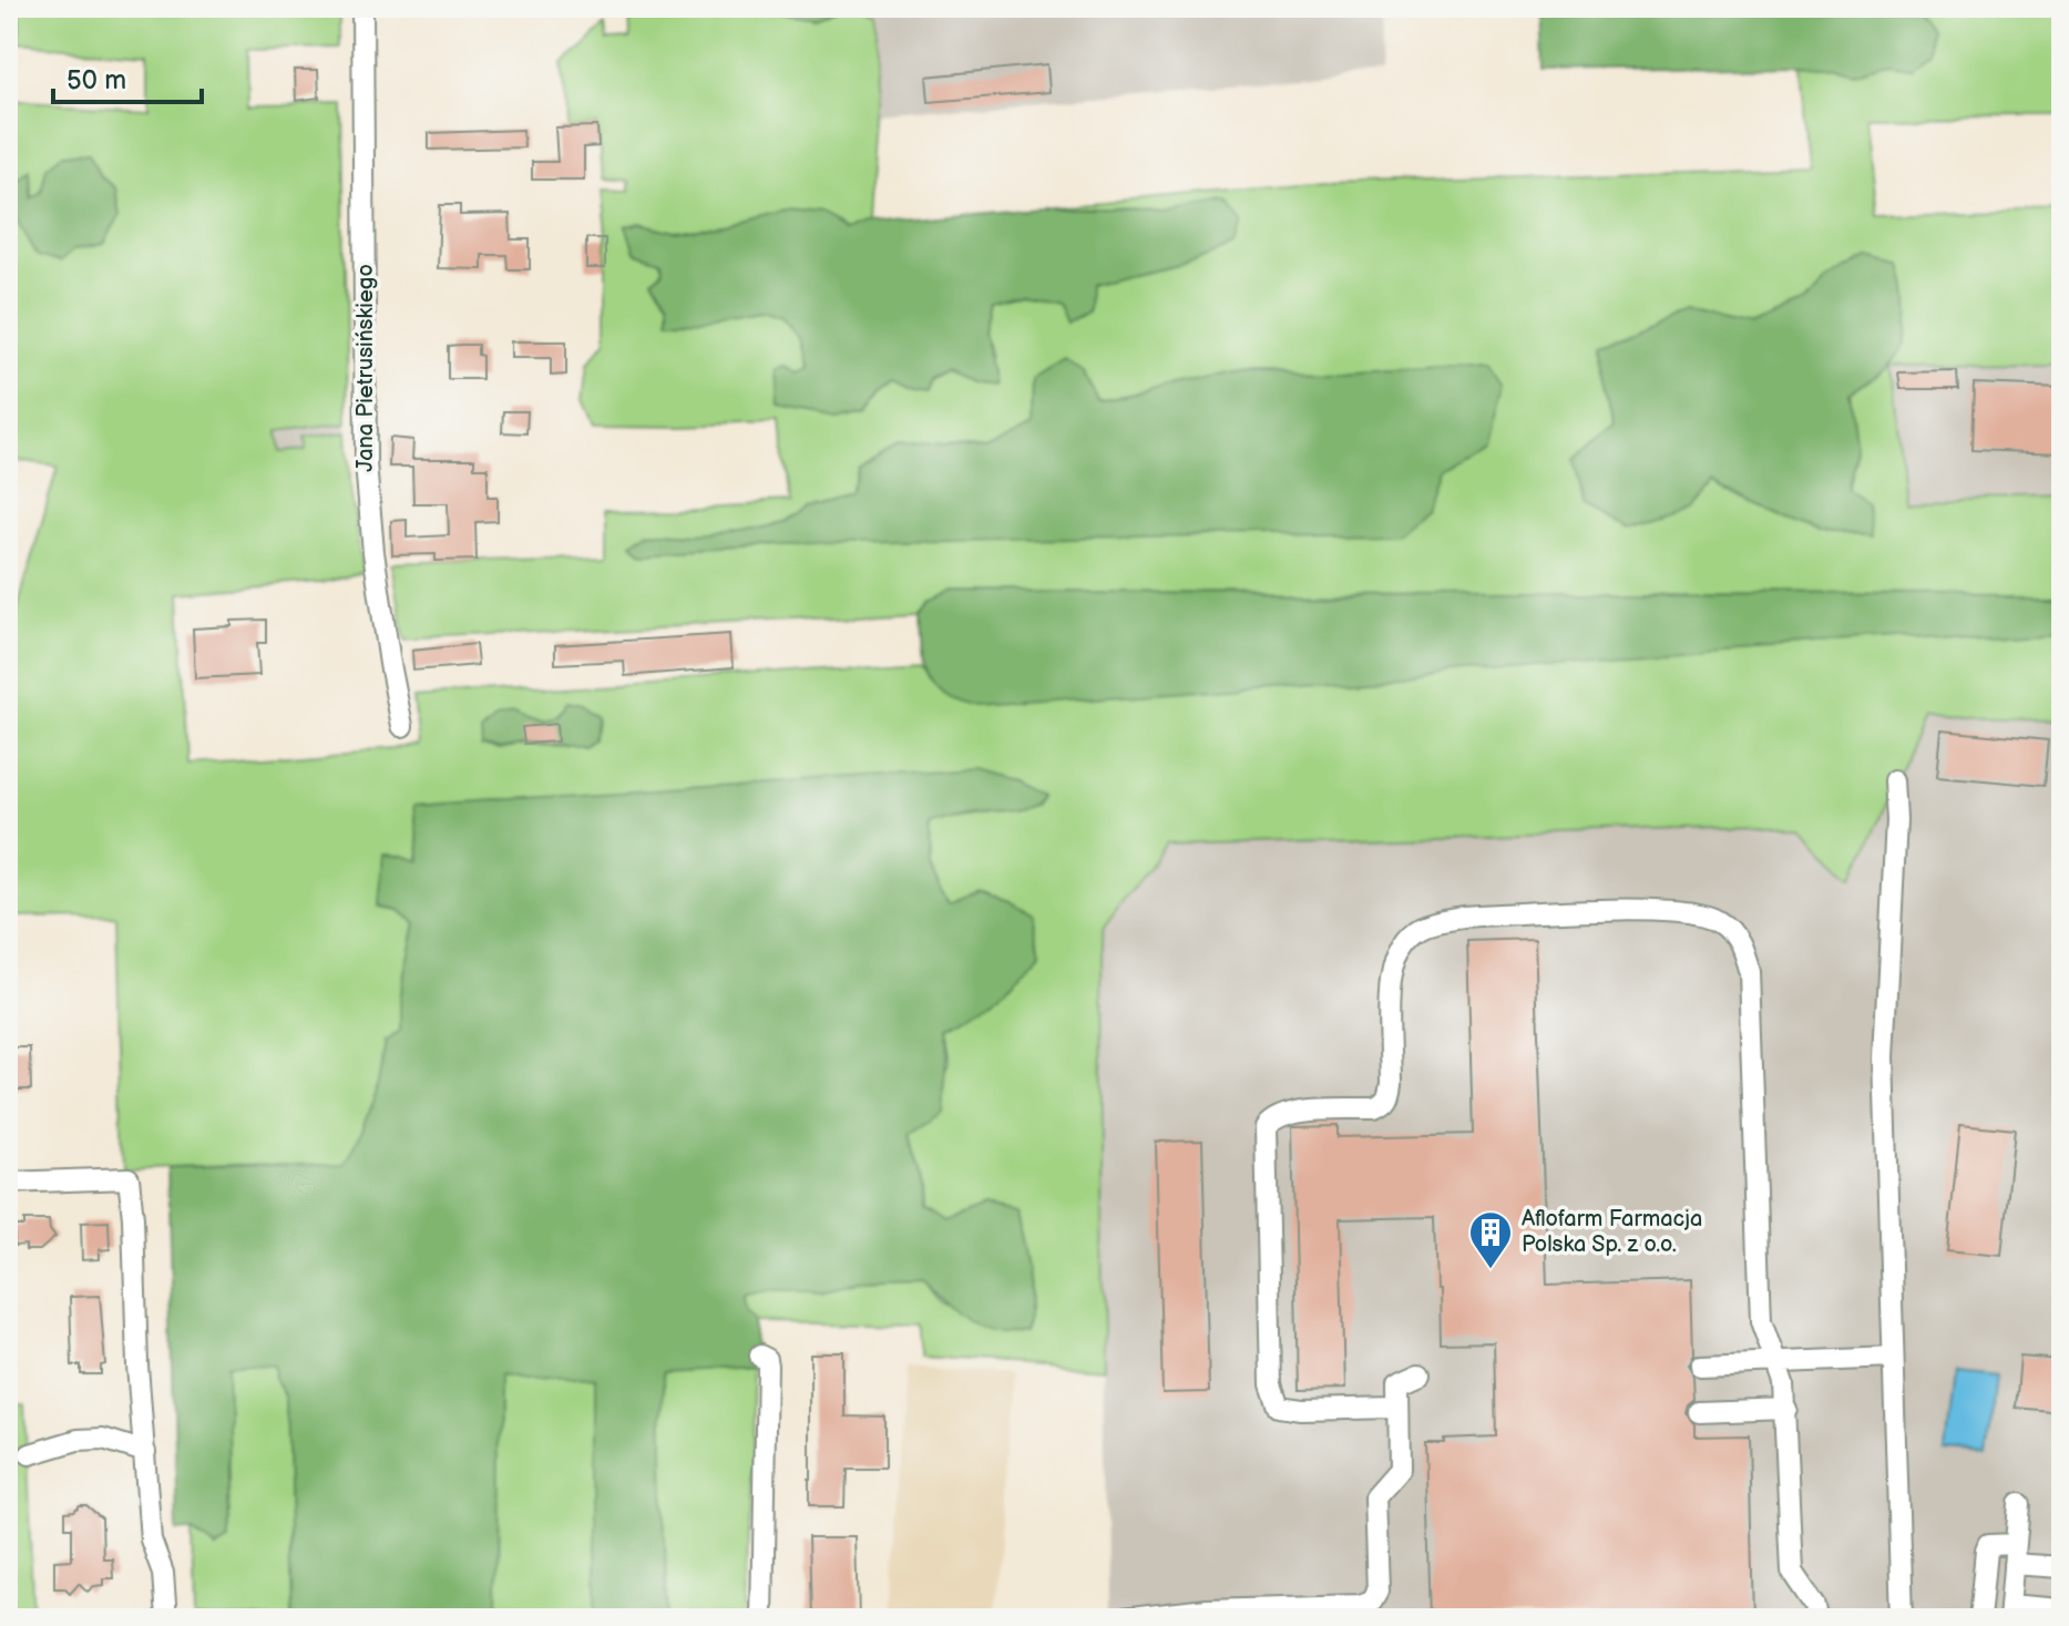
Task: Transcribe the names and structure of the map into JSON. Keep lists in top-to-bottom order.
{
  "streets": {
    "street": ["Jana Pietrusińskiego"]
  },
  "places": {
    "building": ["Aflofarm Farmacja Polska Sp. z o.o."]
  },
  "scale_bar": "50 m"
}
